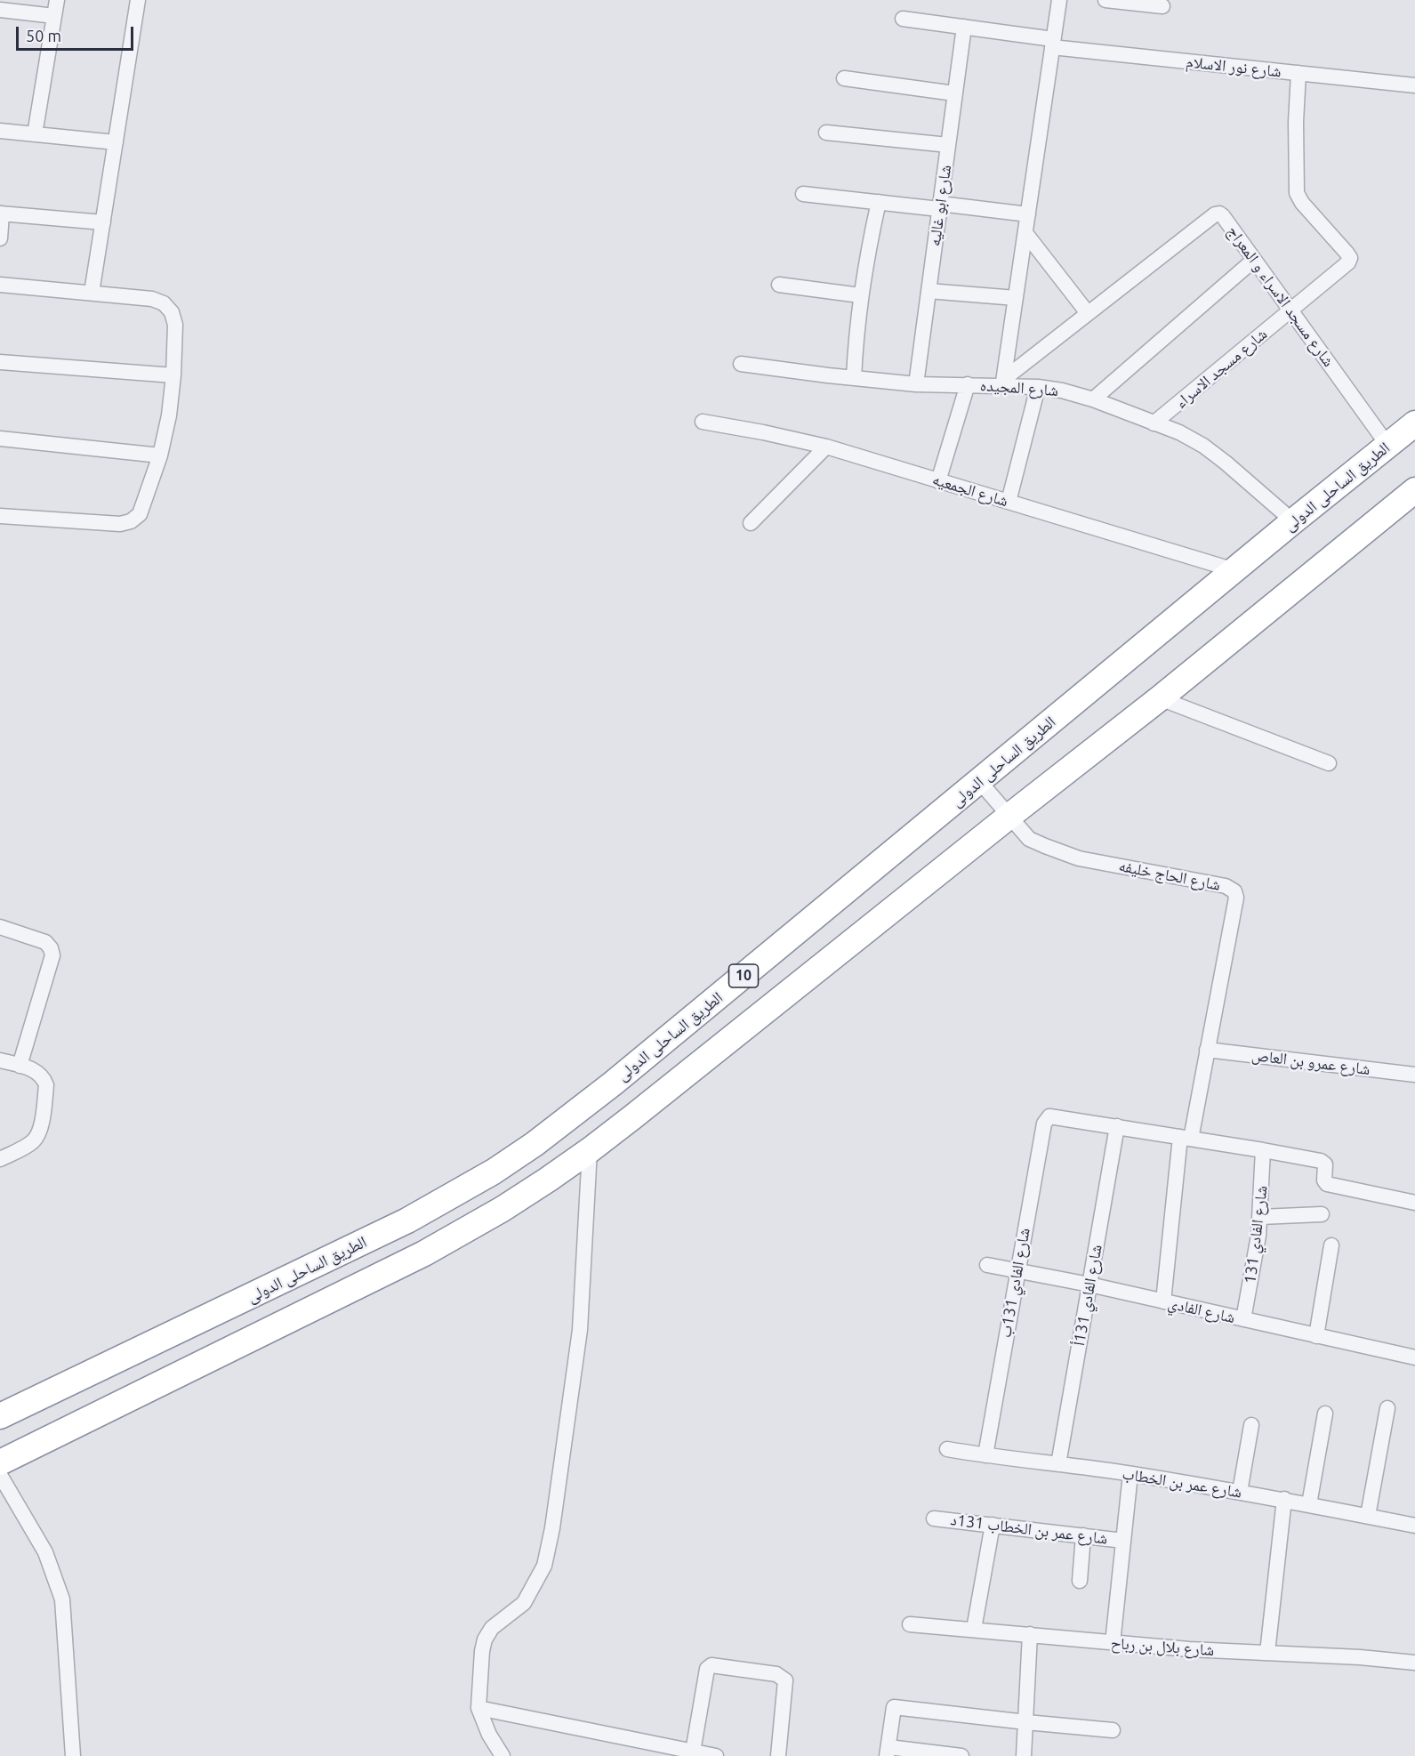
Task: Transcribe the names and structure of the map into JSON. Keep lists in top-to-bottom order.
{
  "streets": {
    "highway": ["الطريق الساحلى الدولى", "10"],
    "street": [
      "شارع نور الاسلام",
      "شارع ابو غاليه",
      "شارع مسجد الاسراء و المعراج",
      "شارع مسجد الاسراء",
      "شارع المجيده",
      "شارع الجمعيه",
      "شارع الحاج خليفه",
      "شارع عمرو بن العاص",
      "شارع الفادي 131",
      "شارع الفادي 131ب",
      "شارع الفادي 131أ",
      "شارع الفادي",
      "شارع عمر بن الخطاب",
      "شارع عمر بن الخطاب 131د",
      "شارع بلال بن رباح"
    ]
  },
  "crossings": [
    ["شارع نور الاسلام", "شارع ابو غاليه"],
    ["شارع نور الاسلام", "شارع مسجد الاسراء"],
    ["شارع ابو غاليه", "شارع المجيده"],
    ["شارع مسجد الاسراء و المعراج", "شارع مسجد الاسراء"],
    ["شارع مسجد الاسراء و المعراج", "شارع المجيده"],
    ["شارع مسجد الاسراء و المعراج", "الطريق الساحلى الدولى"],
    ["شارع مسجد الاسراء", "شارع المجيده"],
    ["شارع المجيده", "الطريق الساحلى الدولى"],
    ["الطريق الساحلى الدولى", "شارع الجمعيه"],
    ["الطريق الساحلى الدولى", "شارع الحاج خليفه"],
    ["شارع الحاج خليفه", "10"],
    ["شارع الحاج خليفه", "شارع عمرو بن العاص"],
    ["شارع الحاج خليفه", "شارع الفادي"],
    ["شارع الفادي 131", "شارع الفادي"],
    ["شارع الفادي 131ب", "شارع الفادي 131أ"],
    ["شارع الفادي 131ب", "شارع الفادي"],
    ["شارع الفادي 131ب", "شارع عمر بن الخطاب"],
    ["شارع الفادي 131أ", "شارع الفادي"],
    ["شارع الفادي 131أ", "شارع عمر بن الخطاب"]
  ],
  "scale_bar": "50 m"
}
